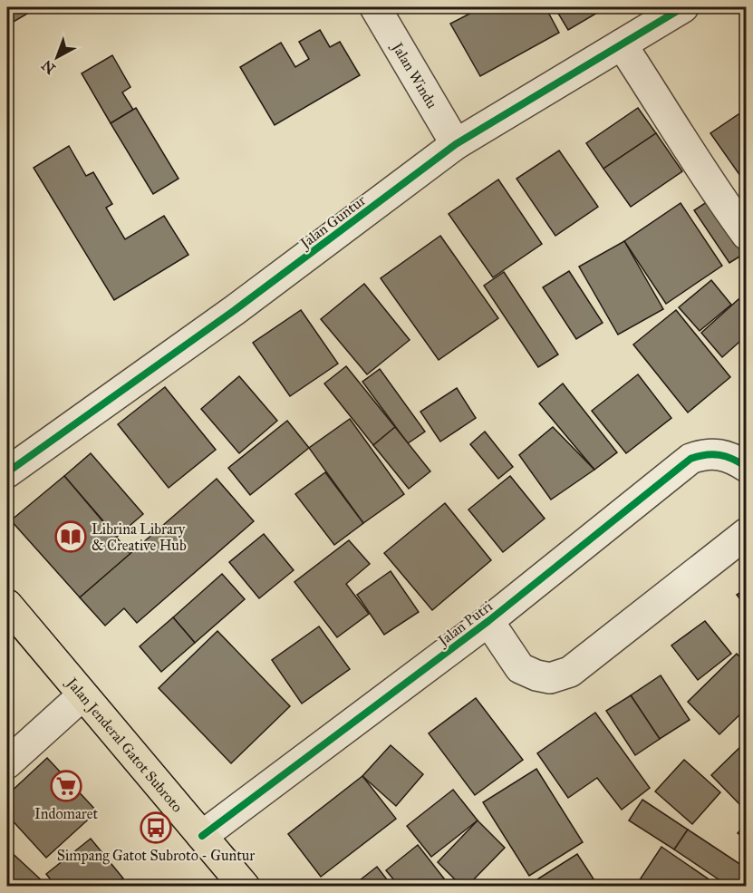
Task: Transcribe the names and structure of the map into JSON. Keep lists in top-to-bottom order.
{
  "streets": {
    "main road": ["Jalan Jenderal Gatot Subroto"],
    "street": ["Jalan Windu", "Jalan Guntur", "Jalan Putri"]
  },
  "crossings": [
    ["Jalan Windu", "Jalan Guntur"],
    ["Jalan Putri", "Jalan Jenderal Gatot Subroto"]
  ],
  "places": {
    "library": ["Librina Library & Creative Hub"],
    "supermarket": ["Indomaret"],
    "bus stop": ["Simpang Gatot Subroto - Guntur"]
  },
  "north": "bottom left"
}
